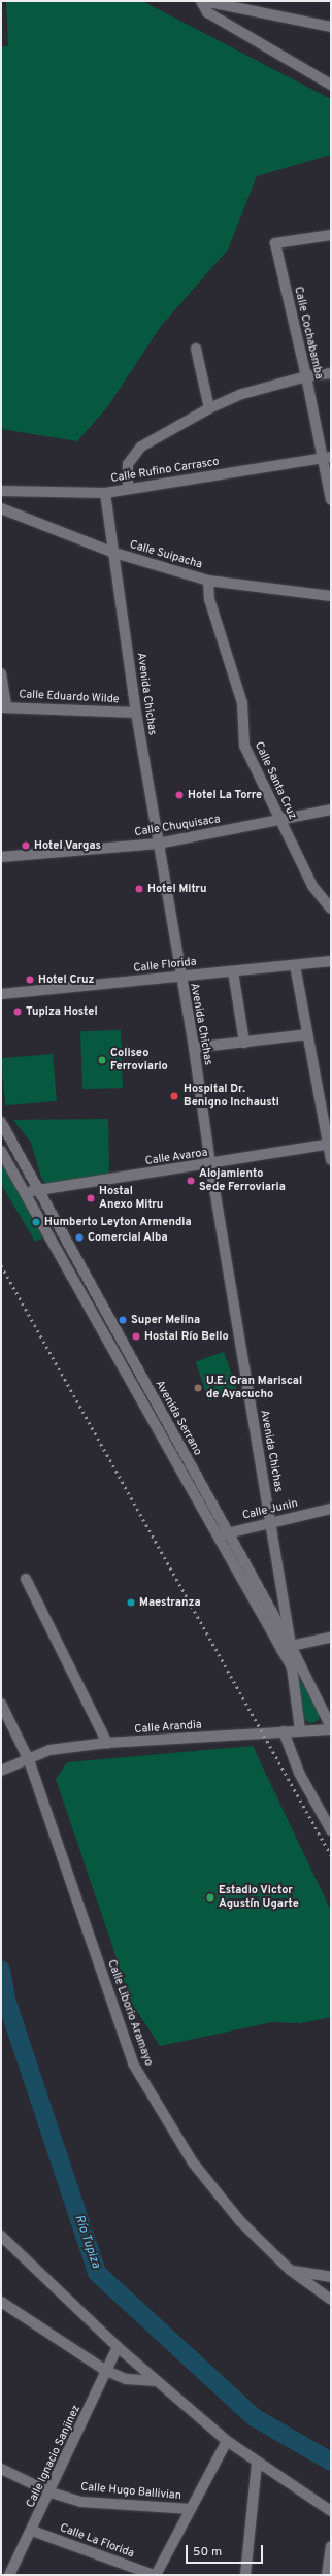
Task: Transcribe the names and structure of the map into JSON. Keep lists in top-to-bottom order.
{
  "streets": {
    "street": [
      "Calle Cochabamba",
      "Calle Rufino Carrasco",
      "Calle Suipacha",
      "Avenida Chichas",
      "Calle Eduardo Wilde",
      "Calle Santa Cruz",
      "Calle Chuquisaca",
      "Calle Florida",
      "Calle Avaroa",
      "Avenida Serrano",
      "Calle Junin",
      "Calle Arandia",
      "Calle Liborio Aramayo",
      "Calle Ignacio Sanjinez",
      "Calle Hugo Ballivian",
      "Calle La Florida"
    ]
  },
  "crossings": [
    ["Calle Cochabamba", "Calle Rufino Carrasco"],
    ["Calle Rufino Carrasco", "Avenida Chichas"],
    ["Calle Suipacha", "Avenida Chichas"],
    ["Calle Suipacha", "Calle Santa Cruz"],
    ["Avenida Chichas", "Calle Eduardo Wilde"],
    ["Avenida Chichas", "Calle Chuquisaca"],
    ["Avenida Chichas", "Calle Florida"],
    ["Avenida Chichas", "Calle Avaroa"],
    ["Avenida Chichas", "Avenida Serrano"],
    ["Avenida Chichas", "Calle Junin"],
    ["Calle Santa Cruz", "Calle Chuquisaca"],
    ["Calle Avaroa", "Avenida Serrano"],
    ["Avenida Serrano", "Calle Junin"],
    ["Avenida Serrano", "Calle Arandia"],
    ["Calle Arandia", "Calle Liborio Aramayo"],
    ["Calle Ignacio Sanjinez", "Calle Hugo Ballivian"],
    ["Calle Ignacio Sanjinez", "Calle La Florida"]
  ],
  "water": ["Río Tupiza"],
  "places": [
    "Hotel La Torre",
    "Hotel Vargas",
    "Hotel Mitru",
    "Hotel Cruz",
    "Tupiza Hostel",
    "Coliseo Ferroviario",
    "Hospital Dr. Benigno Inchausti",
    "Alojamiento Sede Ferroviaria",
    "Hostal Anexo Mitru",
    "Humberto Leyton Armendia",
    "Comercial Alba",
    "Super Melina",
    "Hostal Río Bello",
    "U.E. Gran Mariscal de Ayacucho",
    "Maestranza",
    "Estadio Victor Agustín Ugarte"
  ],
  "scale_bar": "50 m"
}
